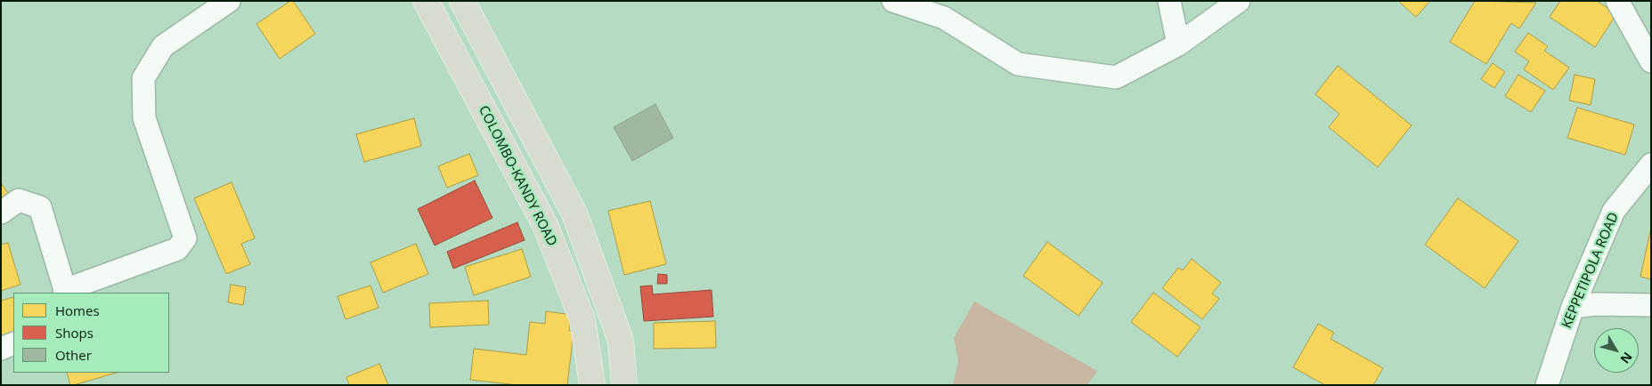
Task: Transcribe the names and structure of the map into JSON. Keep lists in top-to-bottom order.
{
  "streets": {
    "highway": ["COLOMBO-KANDY ROAD"],
    "street": ["KEPPETIPOLA ROAD"]
  },
  "legend": ["Homes", "Shops", "Other"],
  "north": "bottom right"
}
